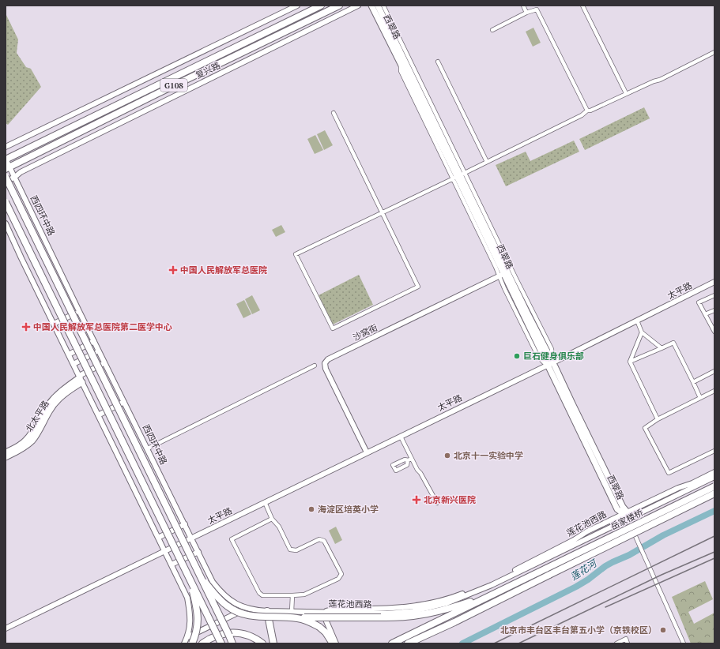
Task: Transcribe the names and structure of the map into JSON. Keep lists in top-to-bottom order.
{
  "streets": {
    "highway": [
      "复兴路",
      "G108",
      "西四环中路",
      "岳家楼桥"
    ],
    "main road": ["西翠路", "北太平路"],
    "street": ["太平路", "沙窝街", "莲花池西路"]
  },
  "crossings": [
    ["西翠路", "太平路"],
    ["西翠路", "沙窝街"],
    ["西翠路", "莲花池西路"],
    ["复兴路", "西四环中路"],
    ["西四环中路", "太平路"],
    ["西四环中路", "莲花池西路"],
    ["太平路", "沙窝街"]
  ],
  "water": ["莲花河"],
  "places": {
    "health": ["中国人民解放军总医院", "中国人民解放军总医院第二医学中心", "北京新兴医院"],
    "other": [
      "巨石健身俱乐部",
      "北京十一实验中学",
      "海淀区培英小学",
      "北京市丰台区丰台第五小学（京铁校区）"
    ]
  }
}
